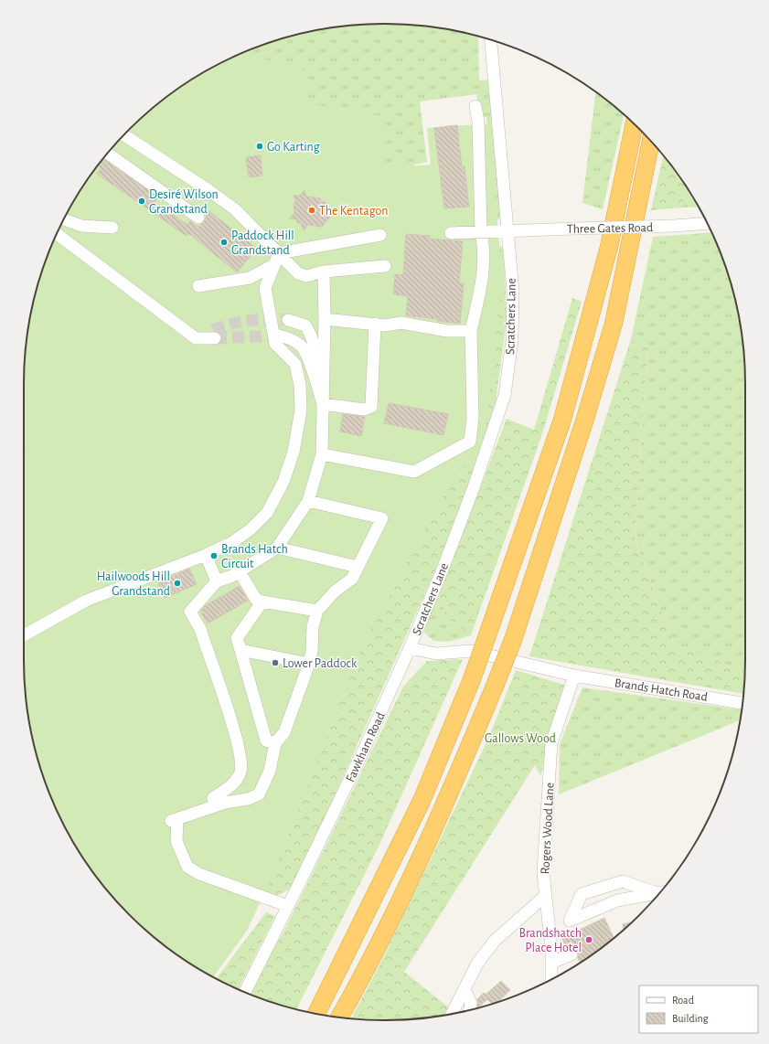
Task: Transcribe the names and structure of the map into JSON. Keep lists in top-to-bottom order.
{
  "streets": {
    "street": [
      "Three Gates Road",
      "Scratchers Lane",
      "Brands Hatch Road",
      "Fawkham Road",
      "Rogers Wood Lane"
    ]
  },
  "crossings": [
    ["Three Gates Road", "Scratchers Lane"],
    ["Scratchers Lane", "Fawkham Road"],
    ["Brands Hatch Road", "Rogers Wood Lane"]
  ],
  "parks": ["Gallows Wood"],
  "places": [
    "Go Karting",
    "Desiré Wilson Grandstand",
    "The Kentagon",
    "Paddock Hill Grandstand",
    "Brands Hatch Circuit",
    "Hailwoods Hill Grandstand",
    "Lower Paddock",
    "Brandshatch Place Hotel"
  ],
  "legend": ["Road", "Building"]
}
